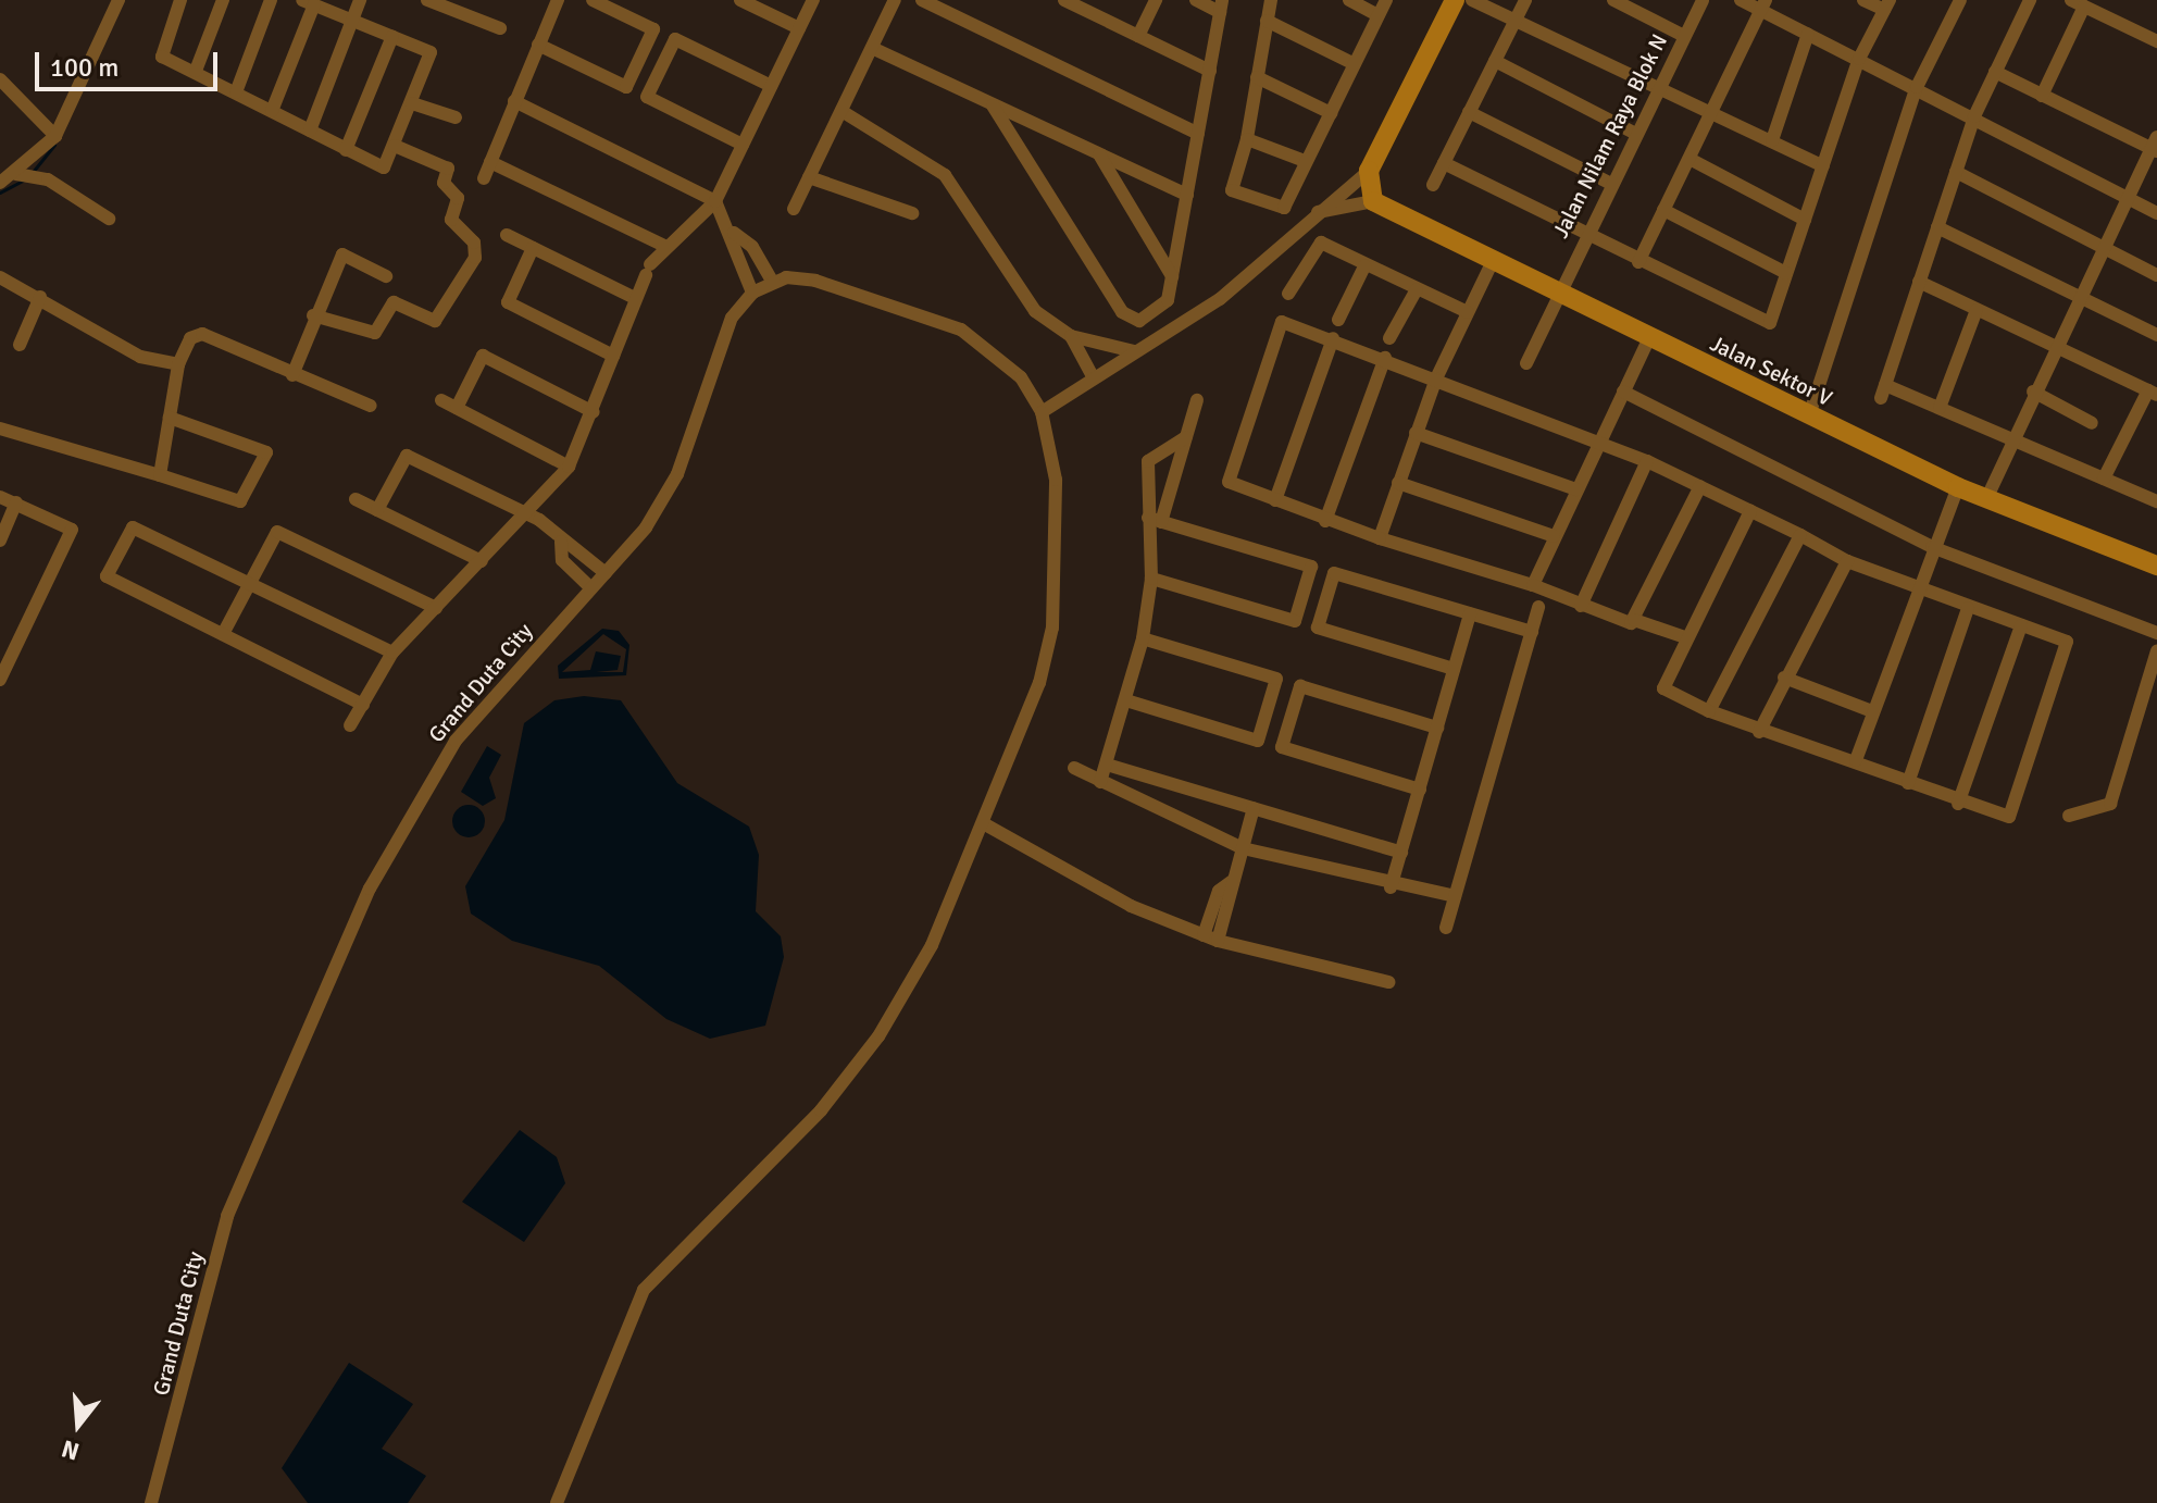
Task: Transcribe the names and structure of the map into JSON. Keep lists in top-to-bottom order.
{
  "streets": {
    "street": ["Jalan Nilam Raya Blok N", "Jalan Sektor V", "Grand Duta City"]
  },
  "crossings": [
    ["Jalan Nilam Raya Blok N", "Jalan Sektor V"]
  ],
  "scale_bar": "100 m",
  "north": "bottom"
}
